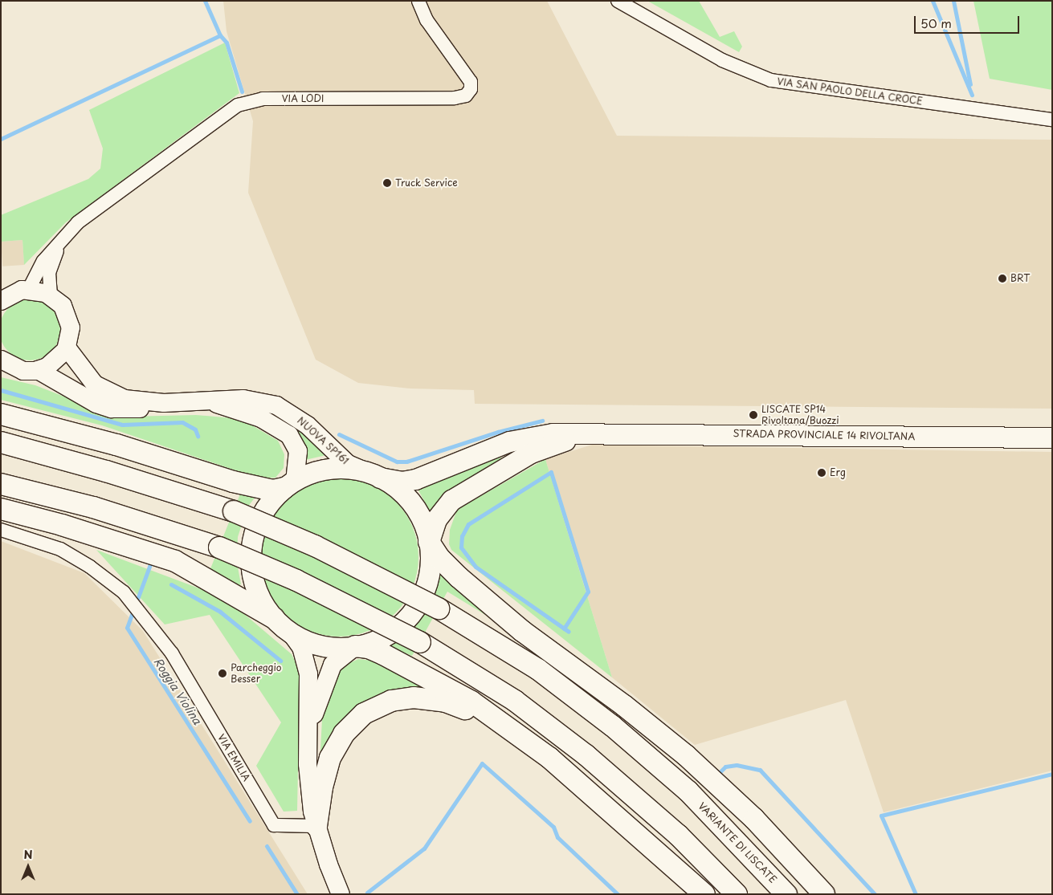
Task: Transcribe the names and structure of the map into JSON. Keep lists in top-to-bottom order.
{
  "streets": {
    "highway": ["VARIANTE DI LISCATE"],
    "main road": ["STRADA PROVINCIALE 14 RIVOLTANA", "NUOVA SP161"],
    "street": ["VIA SAN PAOLO DELLA CROCE", "VIA LODI", "VIA EMILIA"]
  },
  "crossings": [
    ["STRADA PROVINCIALE 14 RIVOLTANA", "NUOVA SP161"]
  ],
  "water": ["Roggia Violina"],
  "places": [
    "Truck Service",
    "BRT",
    "LISCATE SP14 Rivoltana/Buozzi",
    "Erg",
    "Parcheggio Besser"
  ],
  "scale_bar": "50 m",
  "north": "top"
}
